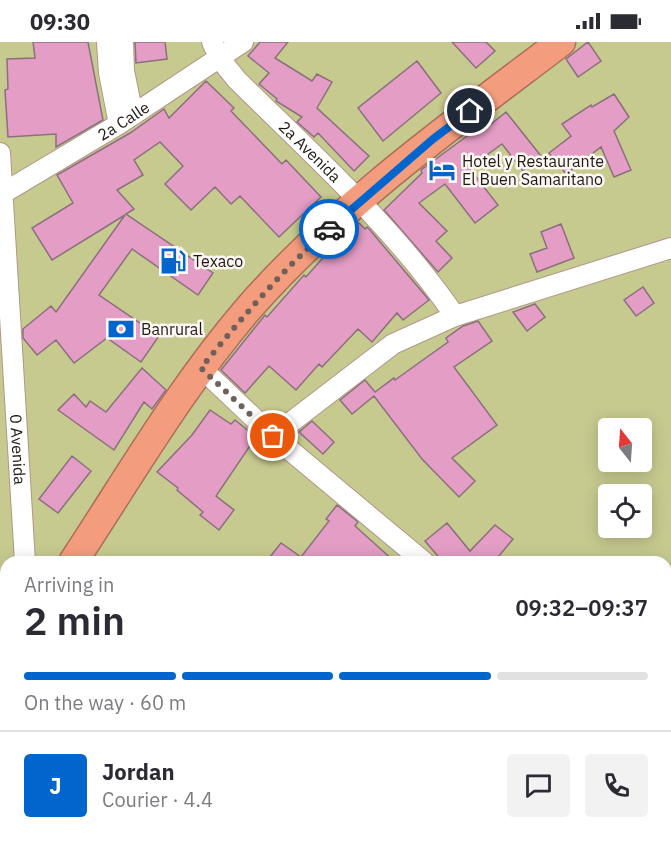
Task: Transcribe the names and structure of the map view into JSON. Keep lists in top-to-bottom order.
{
  "streets": {
    "street": ["2a Calle", "2a Avenida", "0 Avenida"]
  },
  "crossings": [
    ["2a Calle", "2a Avenida"],
    ["2a Calle", "0 Avenida"]
  ],
  "places": {
    "hotel": ["Hotel y Restaurante El Buen Samaritano"],
    "fuel station": ["Texaco"],
    "bank": ["Banrural"]
  },
  "north": "top",
  "page": {
    "status": "09:30",
    "heading": ["2 min", "Arriving in", "09:32–09:37"],
    "panel": ["Jordan", "Courier · 4.4"],
    "bar": "On the way · 60 m",
    "round": "J"
  }
}
